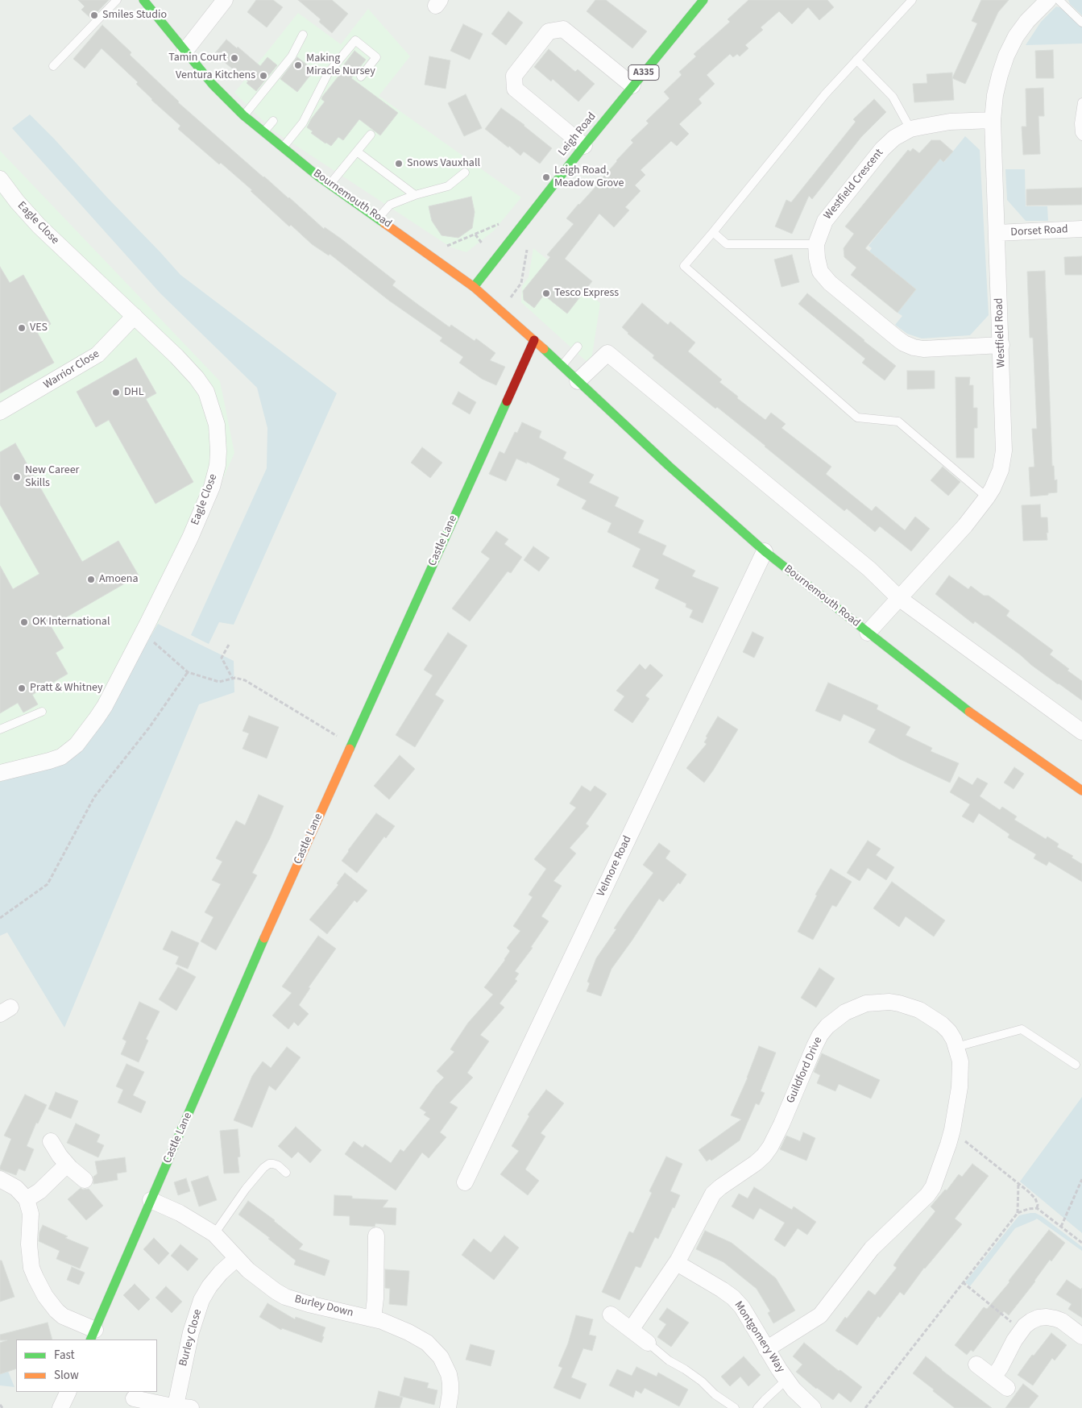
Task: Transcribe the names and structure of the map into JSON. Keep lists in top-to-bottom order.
{
  "streets": {
    "street": [
      "A335",
      "Leigh Road",
      "Westfield Crescent",
      "Bournemouth Road",
      "Eagle Close",
      "Dorset Road",
      "Westfield Road",
      "Warrior Close",
      "Castle Lane",
      "Velmore Road",
      "Guildford Drive",
      "Burley Down",
      "Montgomery Way",
      "Burley Close"
    ]
  },
  "crossings": [
    ["Leigh Road", "Bournemouth Road"],
    ["Westfield Crescent", "Westfield Road"],
    ["Bournemouth Road", "Westfield Road"],
    ["Bournemouth Road", "Castle Lane"],
    ["Bournemouth Road", "Velmore Road"],
    ["Eagle Close", "Warrior Close"],
    ["Dorset Road", "Westfield Road"],
    ["Castle Lane", "Burley Down"],
    ["Guildford Drive", "Montgomery Way"],
    ["Burley Down", "Burley Close"]
  ],
  "places": [
    "Smiles Studio",
    "Tamin Court",
    "Making Miracle Nursey",
    "Ventura Kitchens",
    "Snows Vauxhall",
    "Leigh Road, Meadow Grove",
    "Tesco Express",
    "VES",
    "DHL",
    "New Career Skills",
    "Amoena",
    "OK International",
    "Pratt & Whitney"
  ],
  "legend": ["Fast", "Slow"]
}
